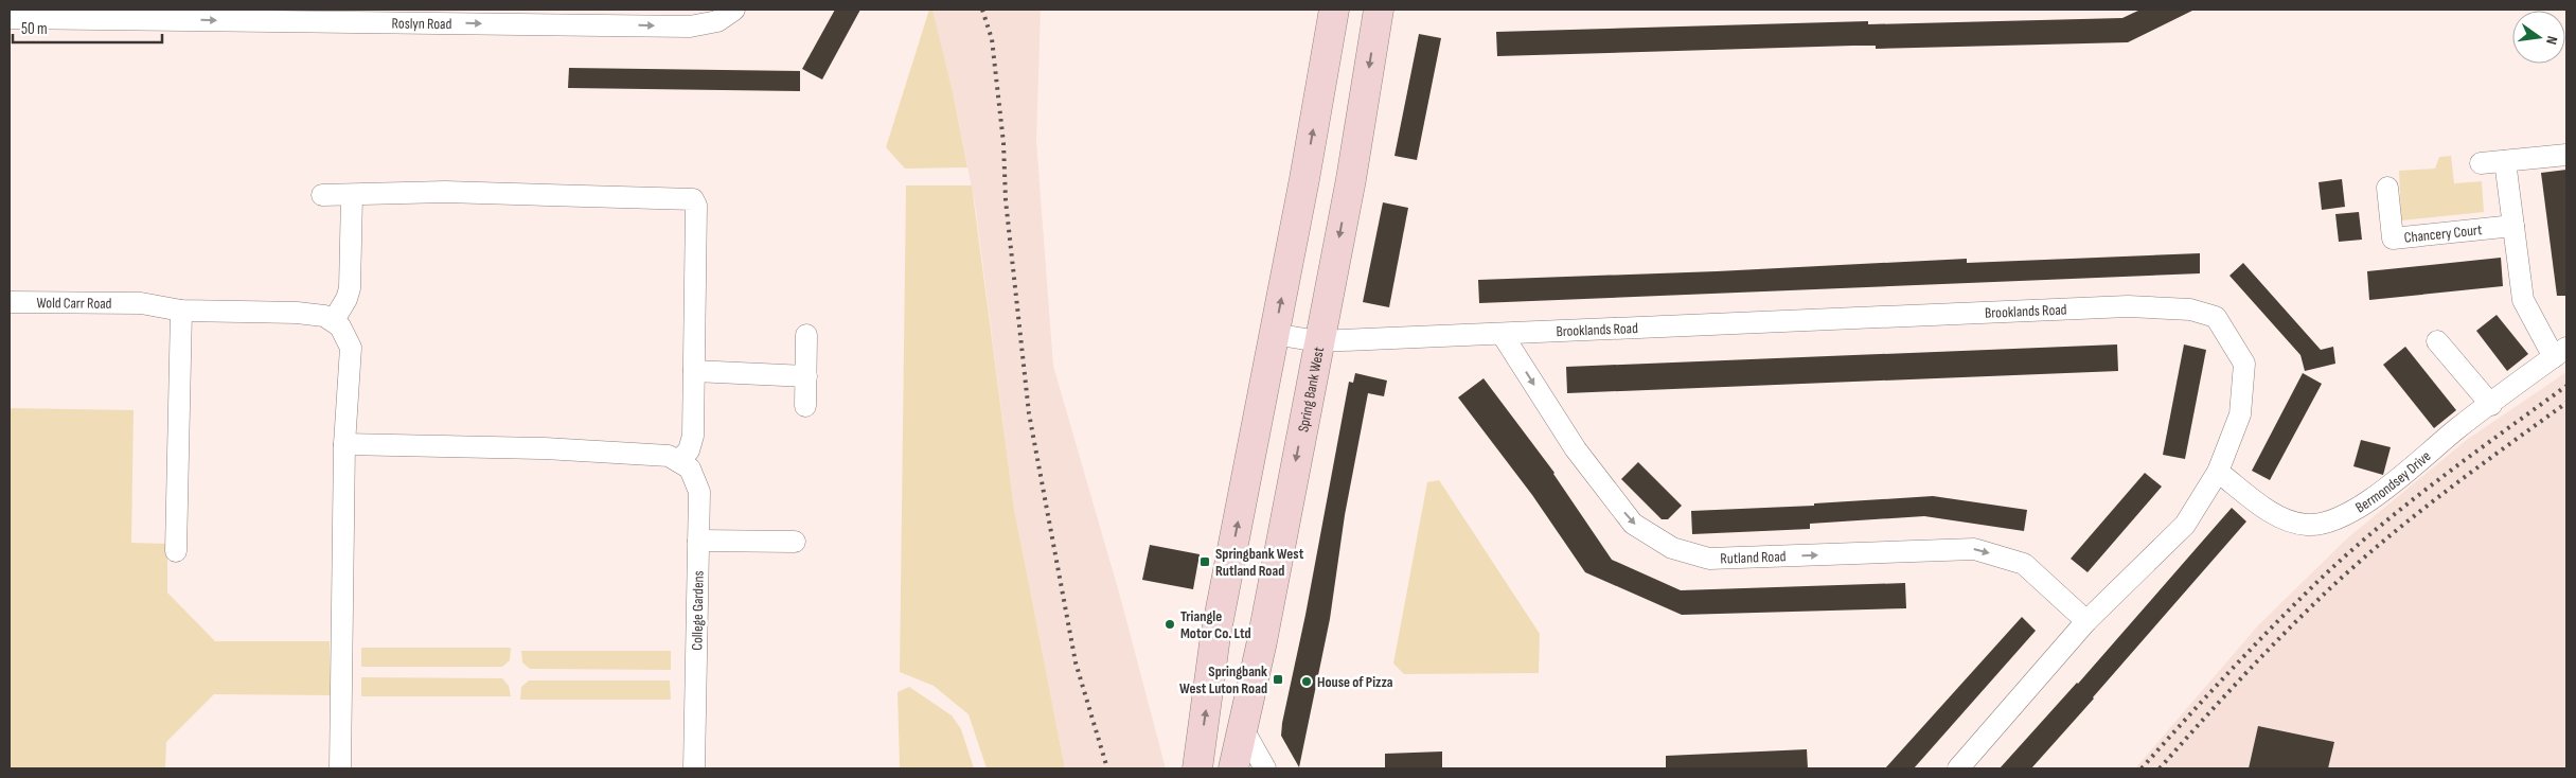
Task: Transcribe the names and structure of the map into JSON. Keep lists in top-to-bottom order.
{
  "streets": {
    "street": [
      "Roslyn Road",
      "Chancery Court",
      "Wold Carr Road",
      "Brooklands Road",
      "Spring Bank West",
      "Bermondsey Drive",
      "Rutland Road",
      "College Gardens"
    ]
  },
  "crossings": [
    ["Chancery Court", "Bermondsey Drive"],
    ["Brooklands Road", "Spring Bank West"],
    ["Brooklands Road", "Bermondsey Drive"],
    ["Brooklands Road", "Rutland Road"]
  ],
  "one_way": ["Roslyn Road", "Rutland Road"],
  "places": {
    "transit": ["Springbank West Rutland Road", "Springbank West Luton Road"],
    "other": ["Triangle Motor Co. Ltd", "House of Pizza"]
  },
  "scale_bar": "50 m",
  "north": "right"
}
